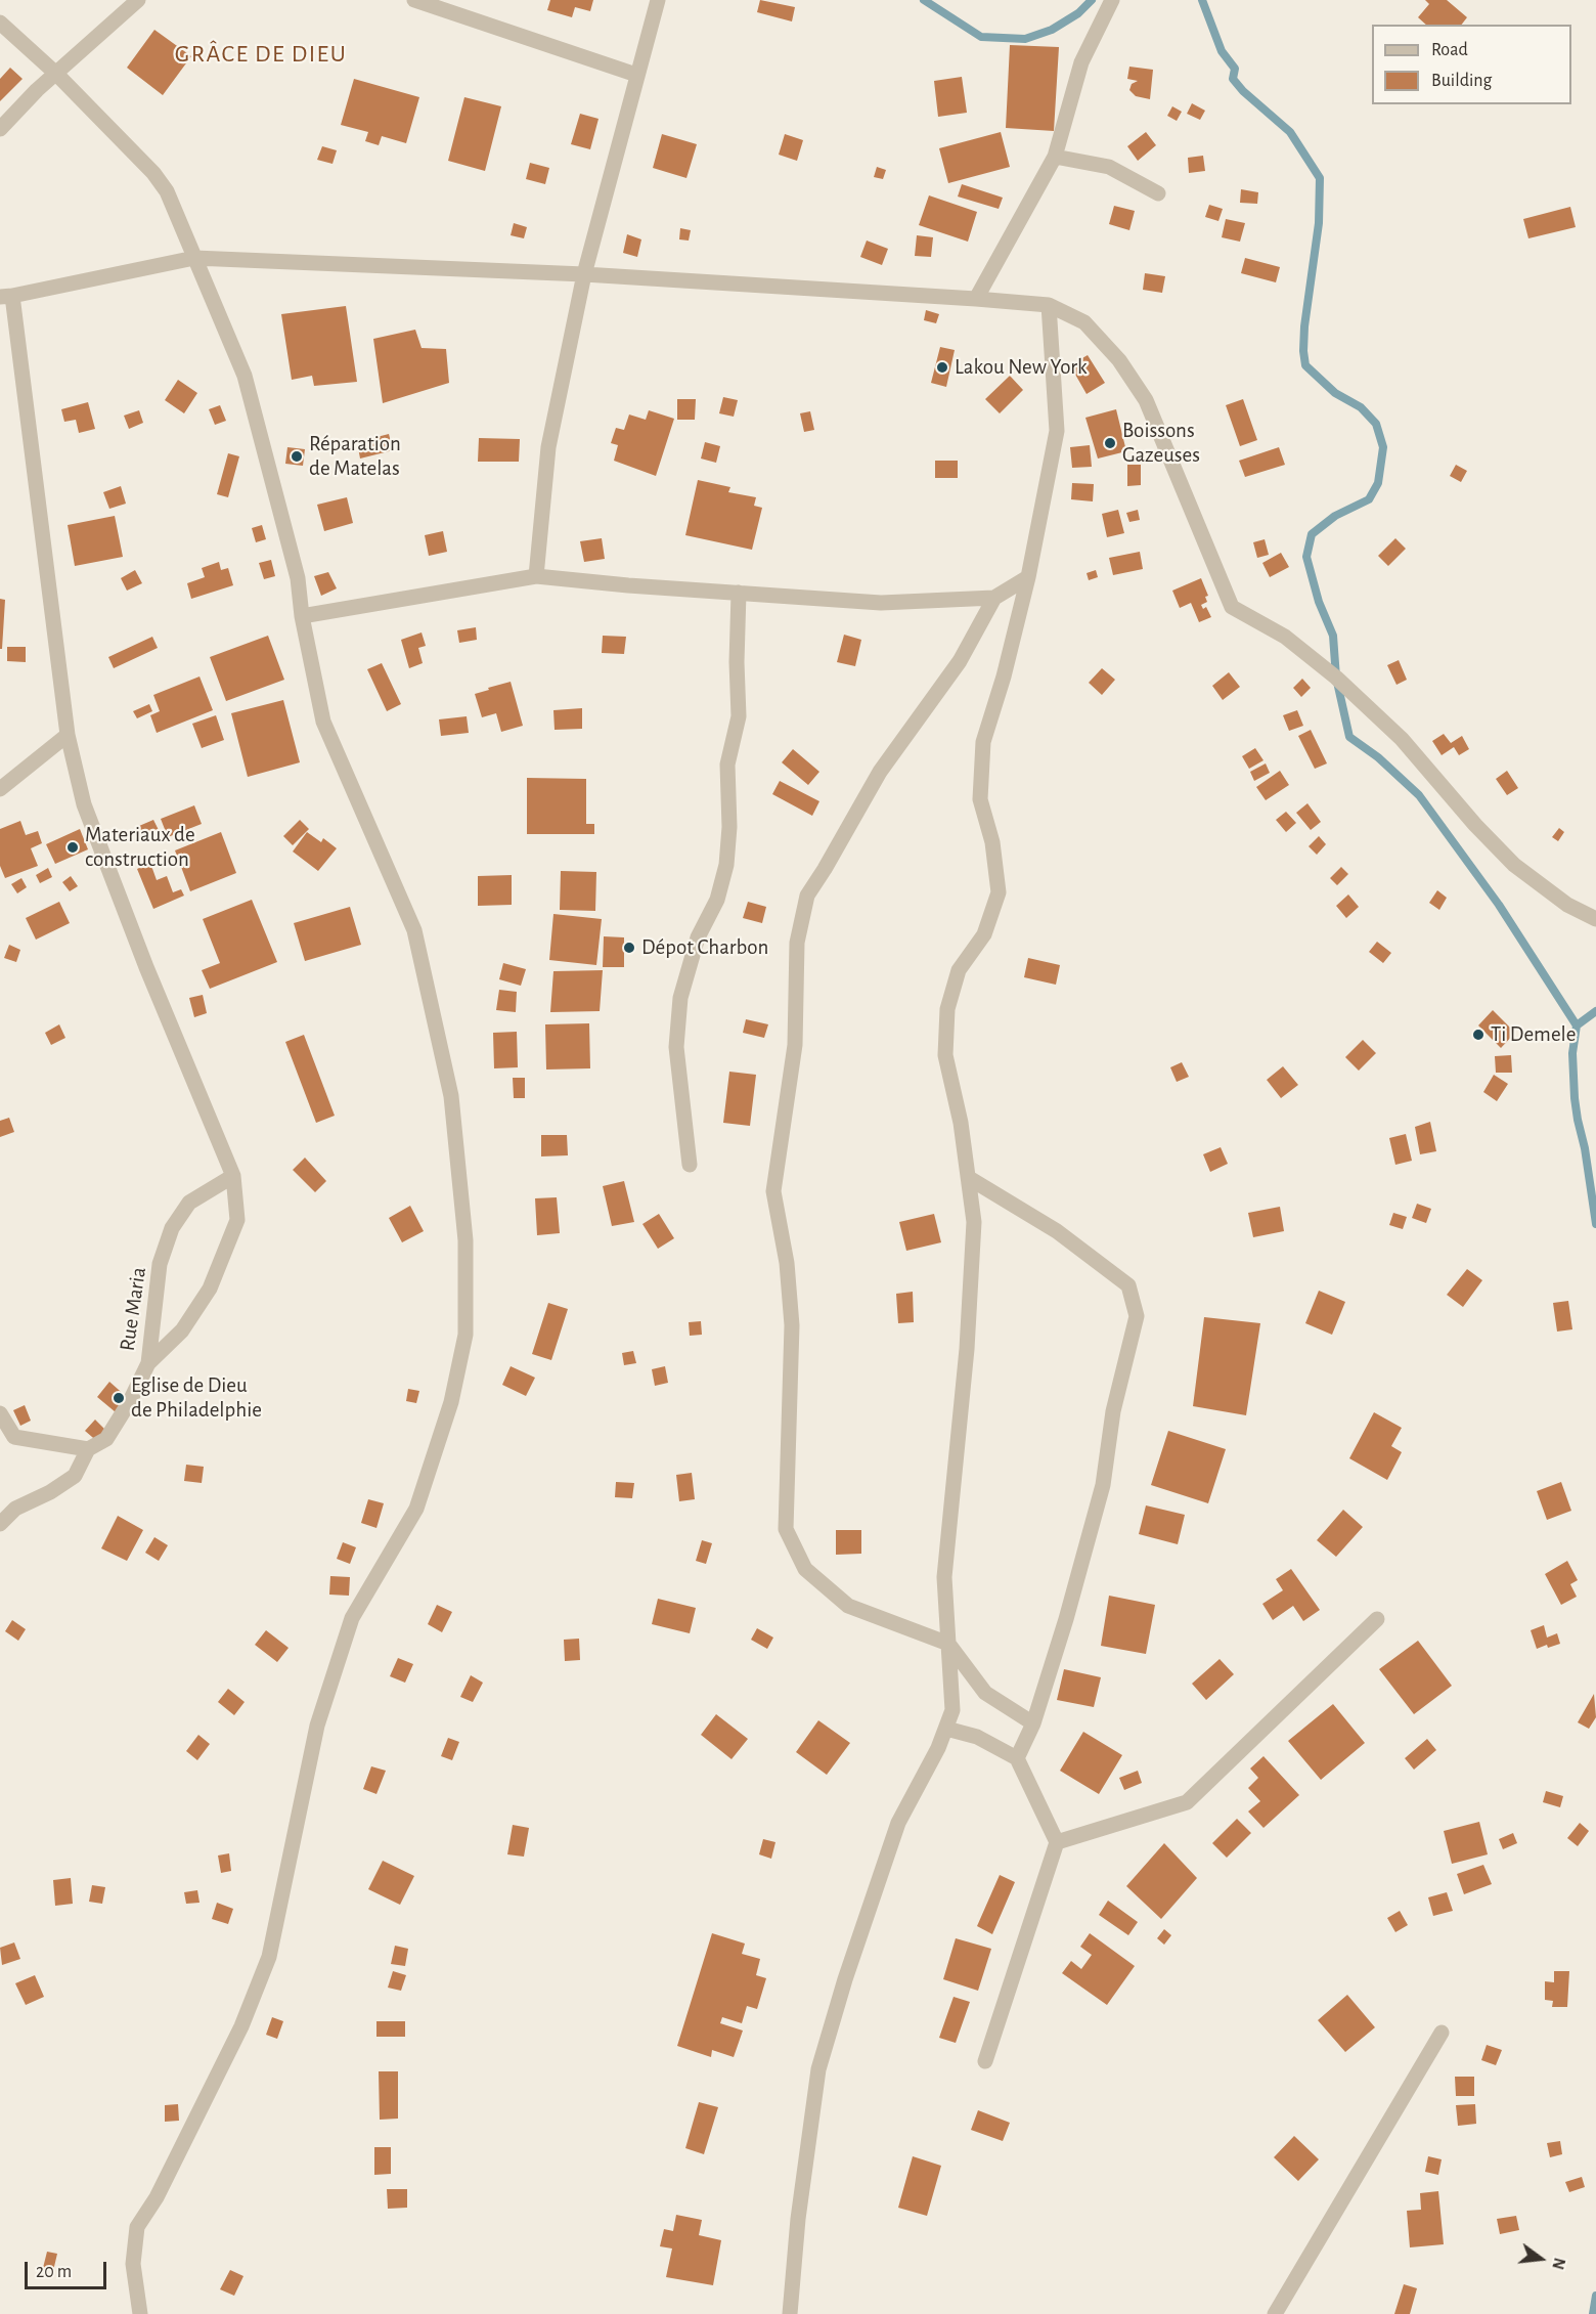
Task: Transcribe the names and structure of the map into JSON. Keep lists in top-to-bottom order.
{
  "streets": {
    "street": ["Rue Maria"]
  },
  "districts": ["GRÂCE DE DIEU"],
  "places": [
    "Lakou New York",
    "Boissons Gazeuses",
    "Réparation de Matelas",
    "Materiaux de construction",
    "Dépot Charbon",
    "Ti Demele",
    "Eglise de Dieu de Philadelphie"
  ],
  "legend": ["Road", "Building"],
  "scale_bar": "20 m",
  "north": "right"
}
